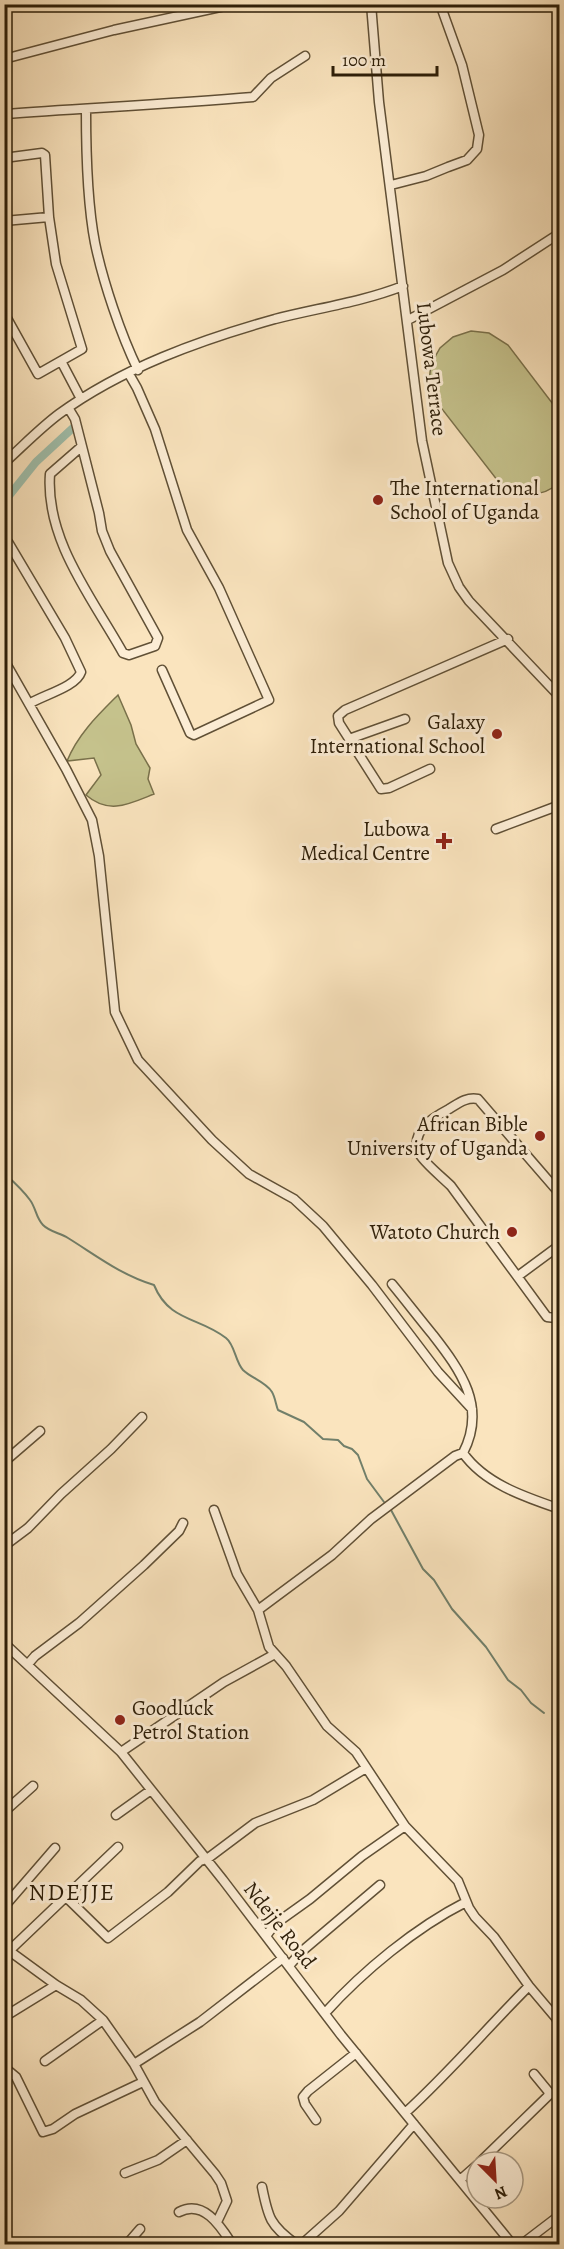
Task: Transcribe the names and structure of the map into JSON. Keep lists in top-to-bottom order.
{
  "streets": {
    "street": ["Lubowa Terrace", "Ndejje Road"]
  },
  "districts": ["NDEJJE"],
  "places": {
    "other": [
      "The International School of Uganda",
      "Galaxy International School",
      "African Bible University of Uganda",
      "Watoto Church",
      "Goodluck Petrol Station"
    ],
    "health": ["Lubowa Medical Centre"]
  },
  "scale_bar": "100 m",
  "north": "bottom right"
}
